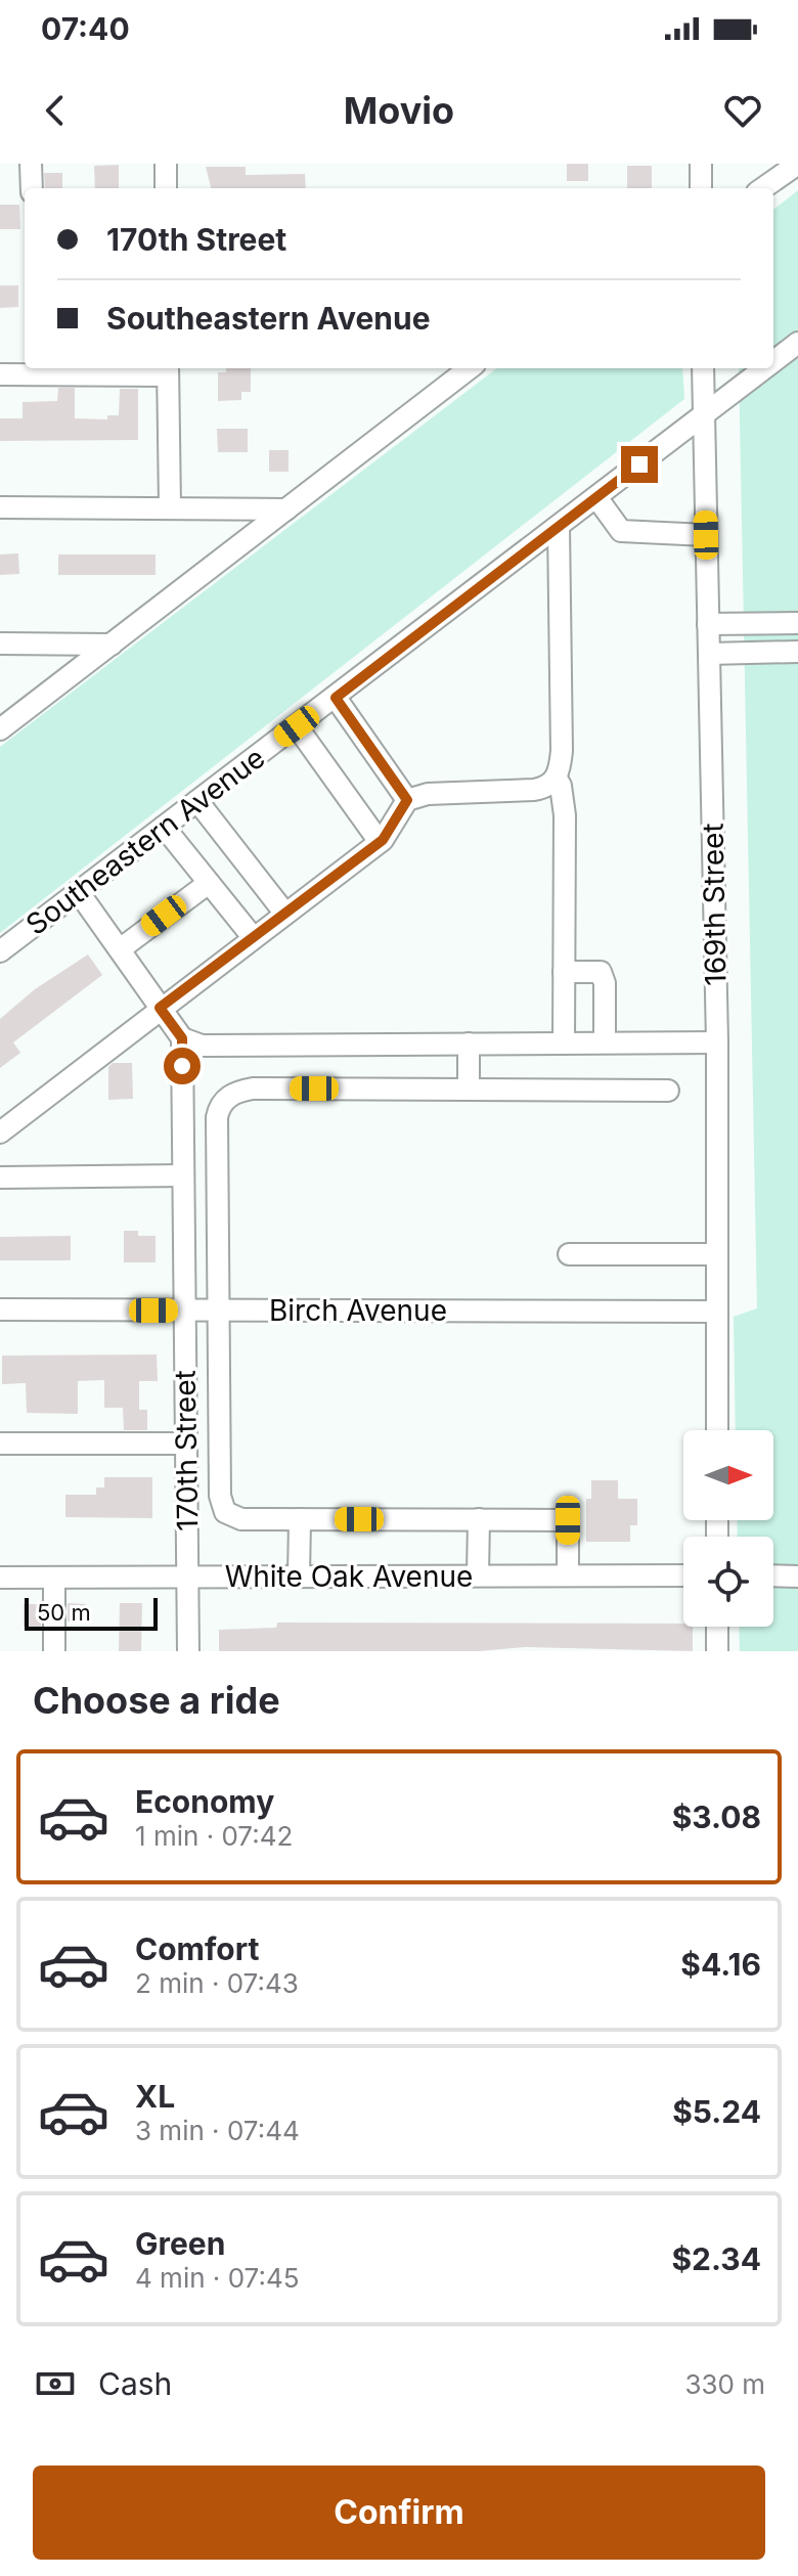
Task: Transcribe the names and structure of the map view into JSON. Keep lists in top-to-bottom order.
{
  "streets": {
    "street": [
      "Southeastern Avenue",
      "169th Street",
      "Birch Avenue",
      "170th Street",
      "White Oak Avenue"
    ]
  },
  "crossings": [
    ["Southeastern Avenue", "169th Street"],
    ["169th Street", "Birch Avenue"],
    ["Birch Avenue", "170th Street"],
    ["170th Street", "White Oak Avenue"]
  ],
  "scale_bar": "50 m",
  "north": "right",
  "page": {
    "status": "07:40",
    "header": "Movio",
    "banner": ["170th Street", "Southeastern Avenue"],
    "scale": "50 m",
    "heading": "Choose a ride",
    "list": [
      {
        "name": "Economy",
        "note": "1 min · 07:42",
        "value": "$3.08"
      },
      {
        "name": "Comfort",
        "note": "2 min · 07:43",
        "value": "$4.16"
      },
      {
        "name": "XL",
        "note": "3 min · 07:44",
        "value": "$5.24"
      },
      {
        "name": "Green",
        "note": "4 min · 07:45",
        "value": "$2.34"
      }
    ],
    "pay": ["Cash", "330 m"],
    "buttons": "Confirm"
  }
}
